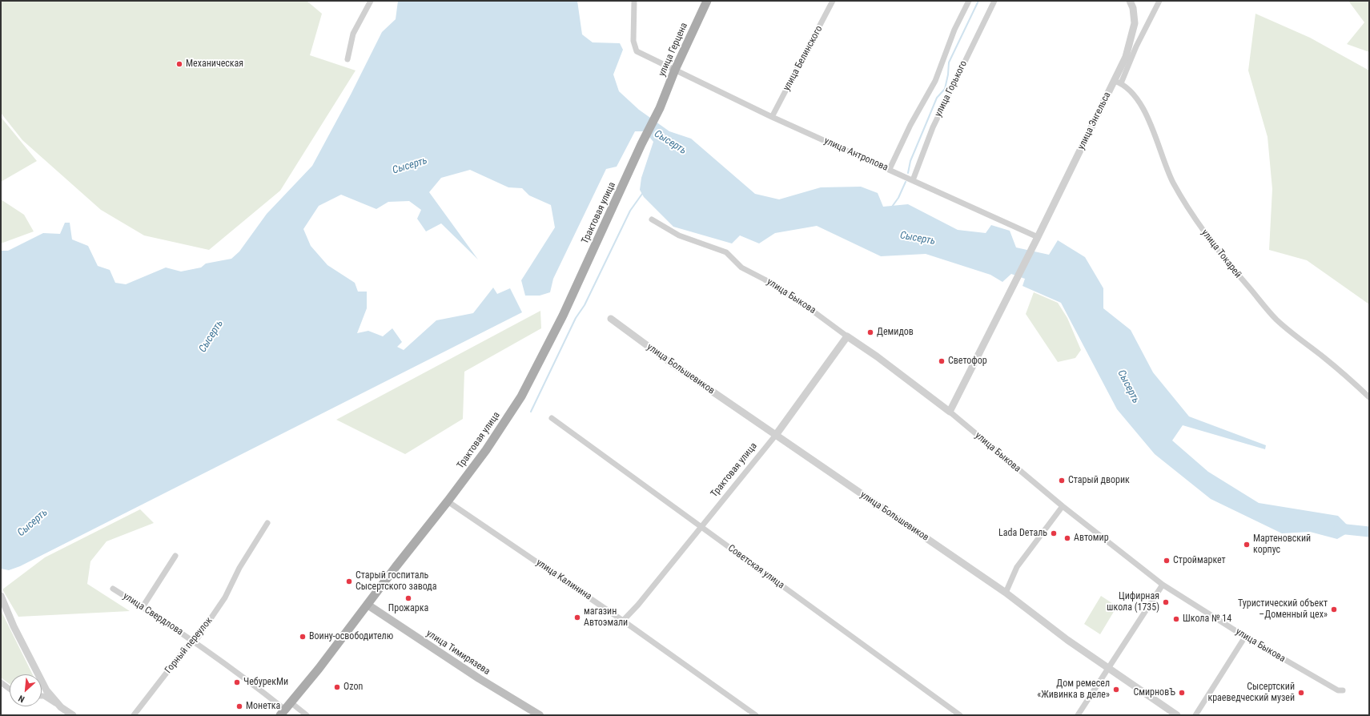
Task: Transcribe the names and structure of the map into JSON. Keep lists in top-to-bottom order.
{
  "streets": {
    "main road": ["улица Герцена", "Трактовая улица", "улица Тимирязева"],
    "street": [
      "улица Белинского",
      "улица Горького",
      "улица Энгельса",
      "улица Антропова",
      "улица Токарей",
      "улица Быкова",
      "улица Большевиков",
      "Советская улица",
      "улица Калинина",
      "улица Свердлова",
      "Горный переулок"
    ]
  },
  "crossings": [
    ["улица Герцена", "улица Антропова"],
    ["улица Герцена", "Трактовая улица"],
    ["улица Белинского", "улица Антропова"],
    ["улица Горького", "улица Антропова"],
    ["улица Энгельса", "улица Антропова"],
    ["улица Энгельса", "улица Токарей"],
    ["улица Энгельса", "улица Быкова"],
    ["Трактовая улица", "улица Большевиков"],
    ["Трактовая улица", "Советская улица"],
    ["Трактовая улица", "улица Калинина"],
    ["Трактовая улица", "улица Свердлова"],
    ["Трактовая улица", "улица Тимирязева"],
    ["улица Свердлова", "Горный переулок"]
  ],
  "water": ["Сысерть"],
  "places": [
    "Механическая",
    "Демидов",
    "Светофор",
    "Старый дворик",
    "Lada Dеталь",
    "Автомир",
    "Мартеновский корпус",
    "Строймаркет",
    "Старый госпиталь Сысертского завода",
    "Прожарка",
    "Цифирная школа (1735)",
    "Туристический объект –Доменный цех»",
    "магазин Автоэмали",
    "Школа № 14",
    "Воину-освободителю",
    "ЧебурекМи",
    "Ozon",
    "Дом ремесел «Живинка в деле»",
    "СмирновЪ",
    "Сысертский краеведческий музей",
    "Монетка"
  ],
  "north": "bottom left"
}
